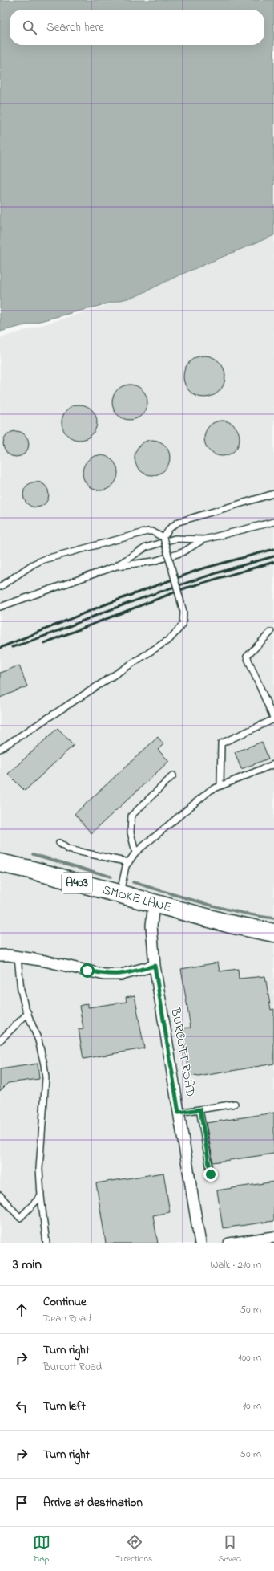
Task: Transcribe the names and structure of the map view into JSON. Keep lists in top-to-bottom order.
{
  "streets": {
    "highway": ["A403", "SMOKE LANE"],
    "street": ["BURCOTT ROAD"]
  },
  "crossings": [
    ["SMOKE LANE", "BURCOTT ROAD"]
  ],
  "page": {
    "search": "Search here",
    "heading": ["3 min", "Walk · 210 m"],
    "list": [
      ["Continue", "Dean Road", "50 m"],
      ["Turn right", "Burcott Road", "100 m"],
      ["Turn left", "10 m"],
      ["Turn right", "50 m"],
      "Arrive at destination"
    ],
    "nav": ["Map", "Directions", "Saved"]
  }
}
